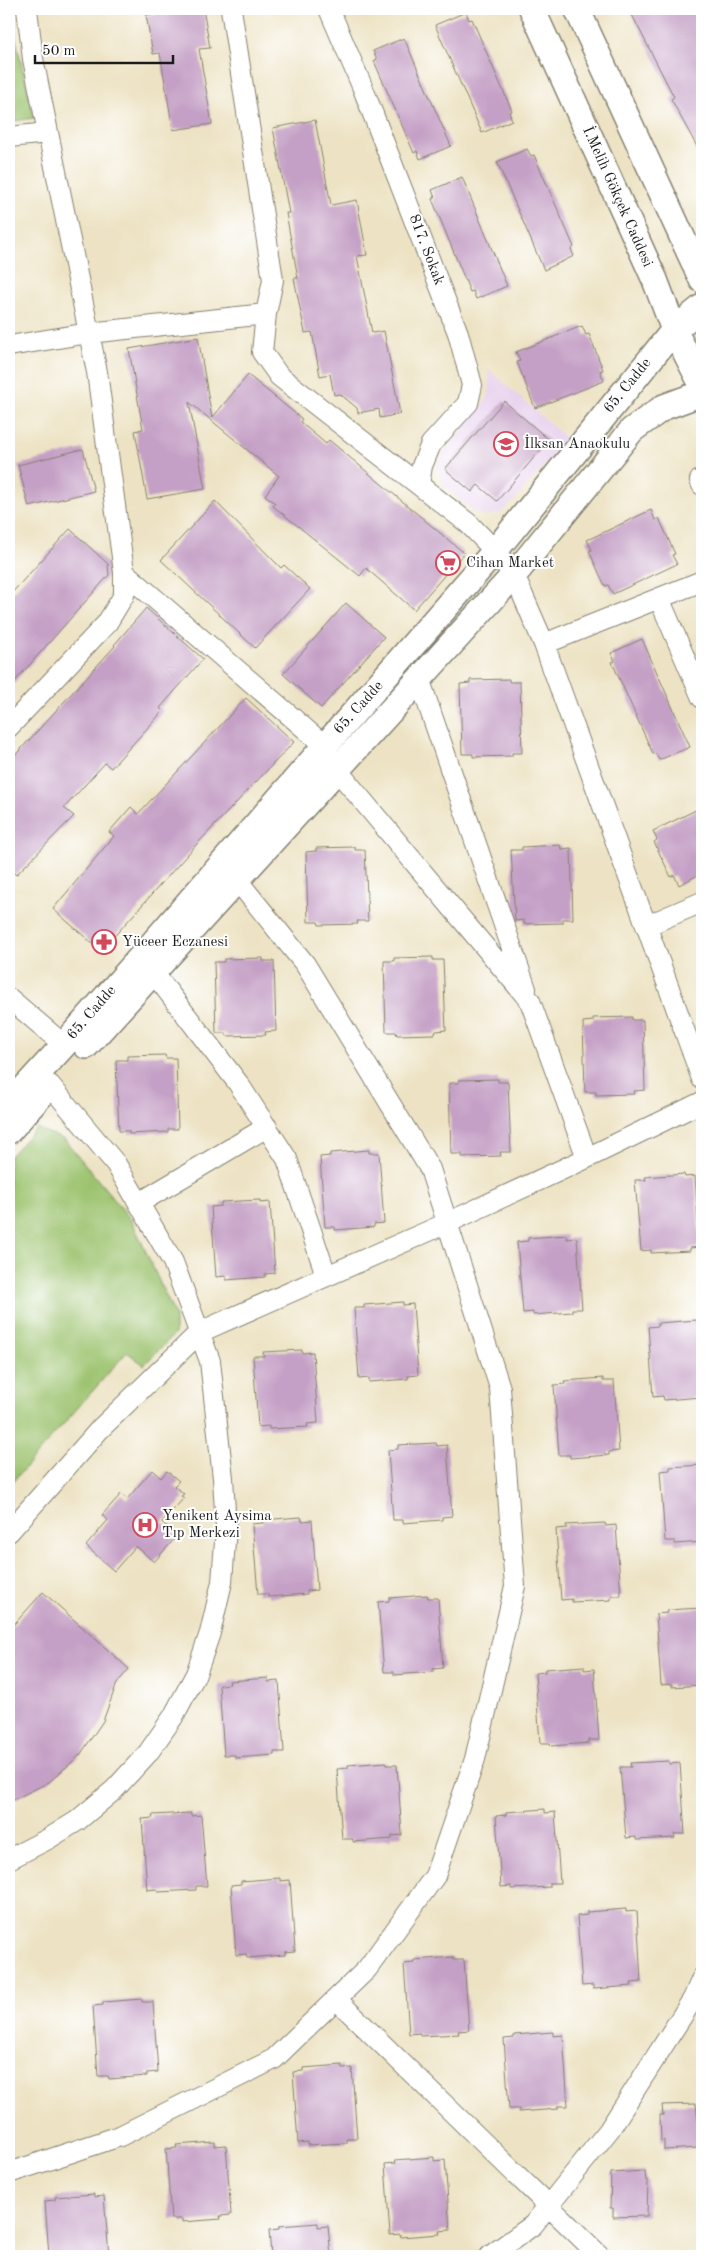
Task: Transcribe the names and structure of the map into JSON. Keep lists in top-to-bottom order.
{
  "streets": {
    "main road": ["İ.Melih Gökçek Caddesi", "65. Cadde"],
    "street": ["817. Sokak"]
  },
  "crossings": [
    ["İ.Melih Gökçek Caddesi", "65. Cadde"]
  ],
  "places": {
    "school or university": ["İlksan Anaokulu"],
    "supermarket": ["Cihan Market"],
    "pharmacy": ["Yüceer Eczanesi"],
    "hospital": ["Yenikent Aysima Tıp Merkezi"]
  },
  "scale_bar": "50 m"
}
